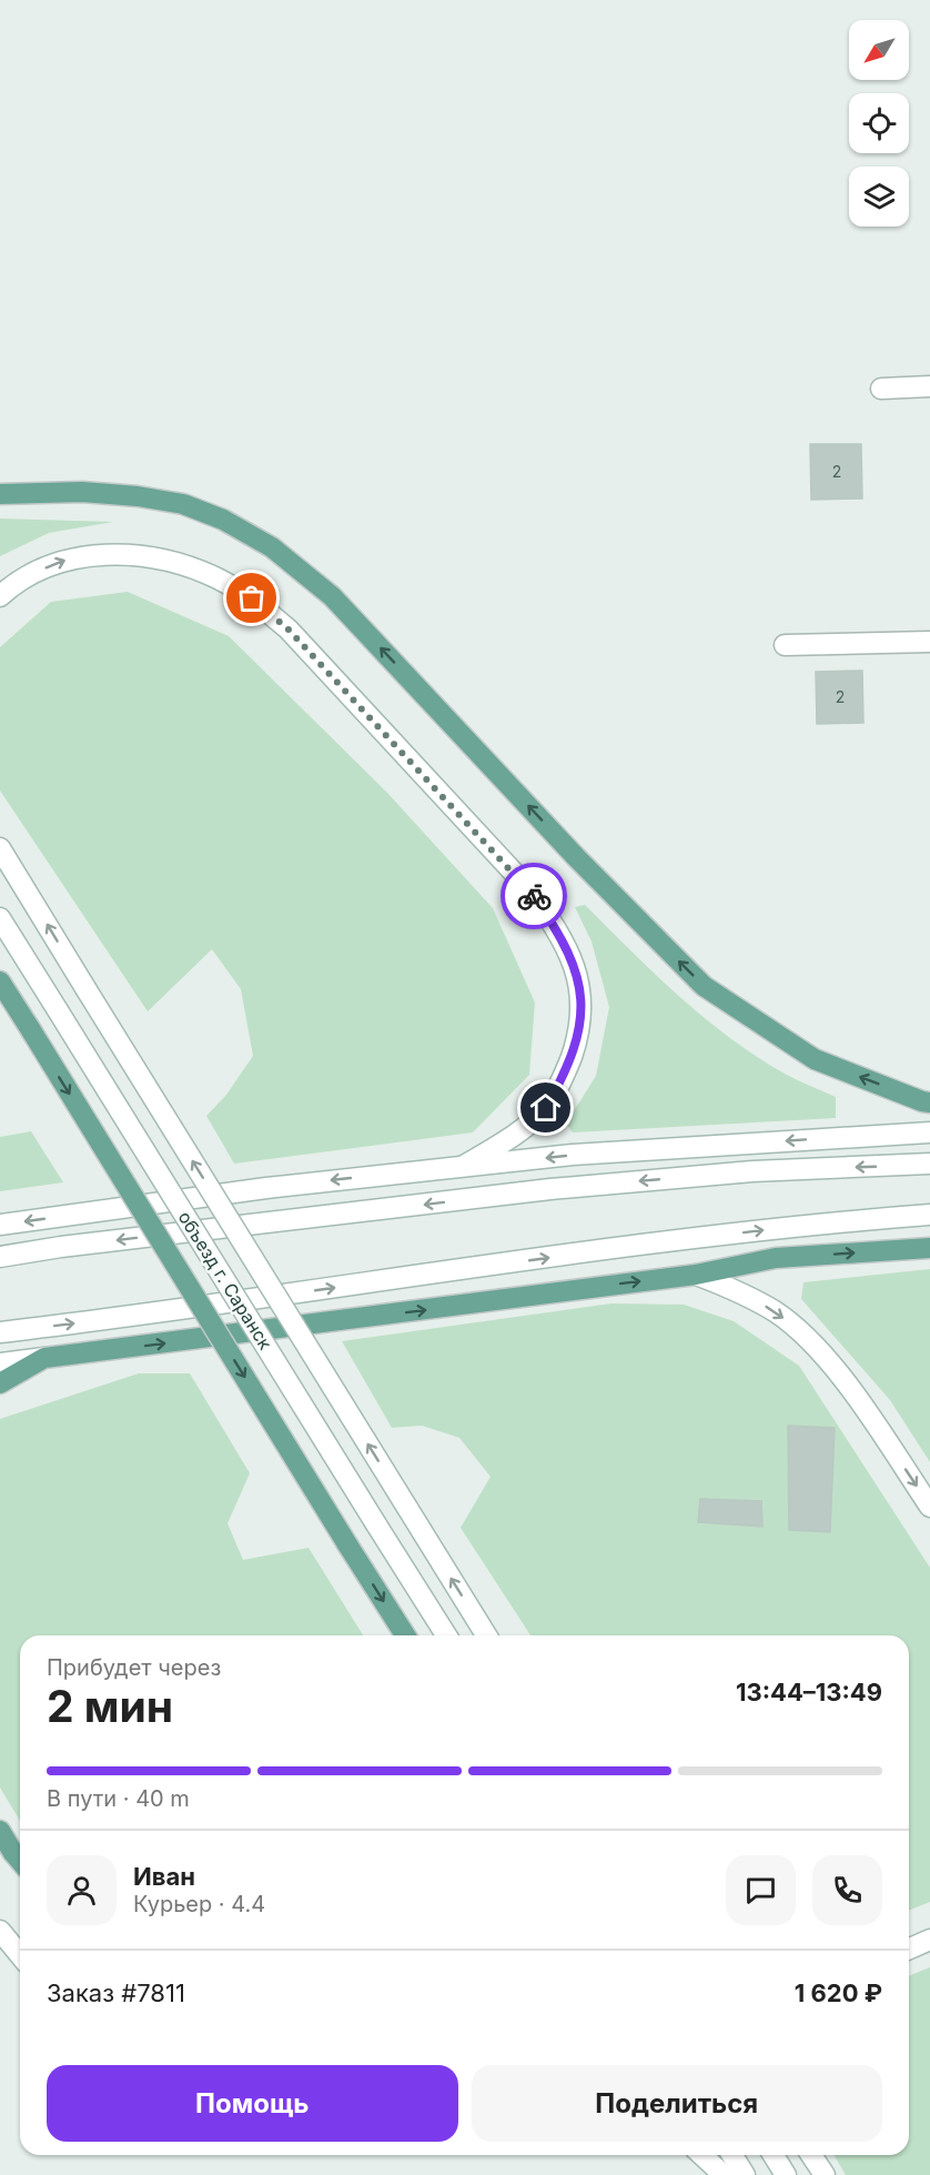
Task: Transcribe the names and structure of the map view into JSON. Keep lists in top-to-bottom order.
{
  "streets": {
    "main road": ["объезд г. Саранск"]
  },
  "house_numbers": ["2", "2"],
  "north": "bottom left",
  "page": {
    "heading": ["2 мин", "Прибудет через", "13:44–13:49"],
    "panel": [
      "Иван",
      "Курьер · 4.4",
      "Заказ #7811",
      "1 620 ₽"
    ],
    "bar": "В пути · 40 m",
    "buttons": ["Помощь", "Поделиться"]
  }
}
